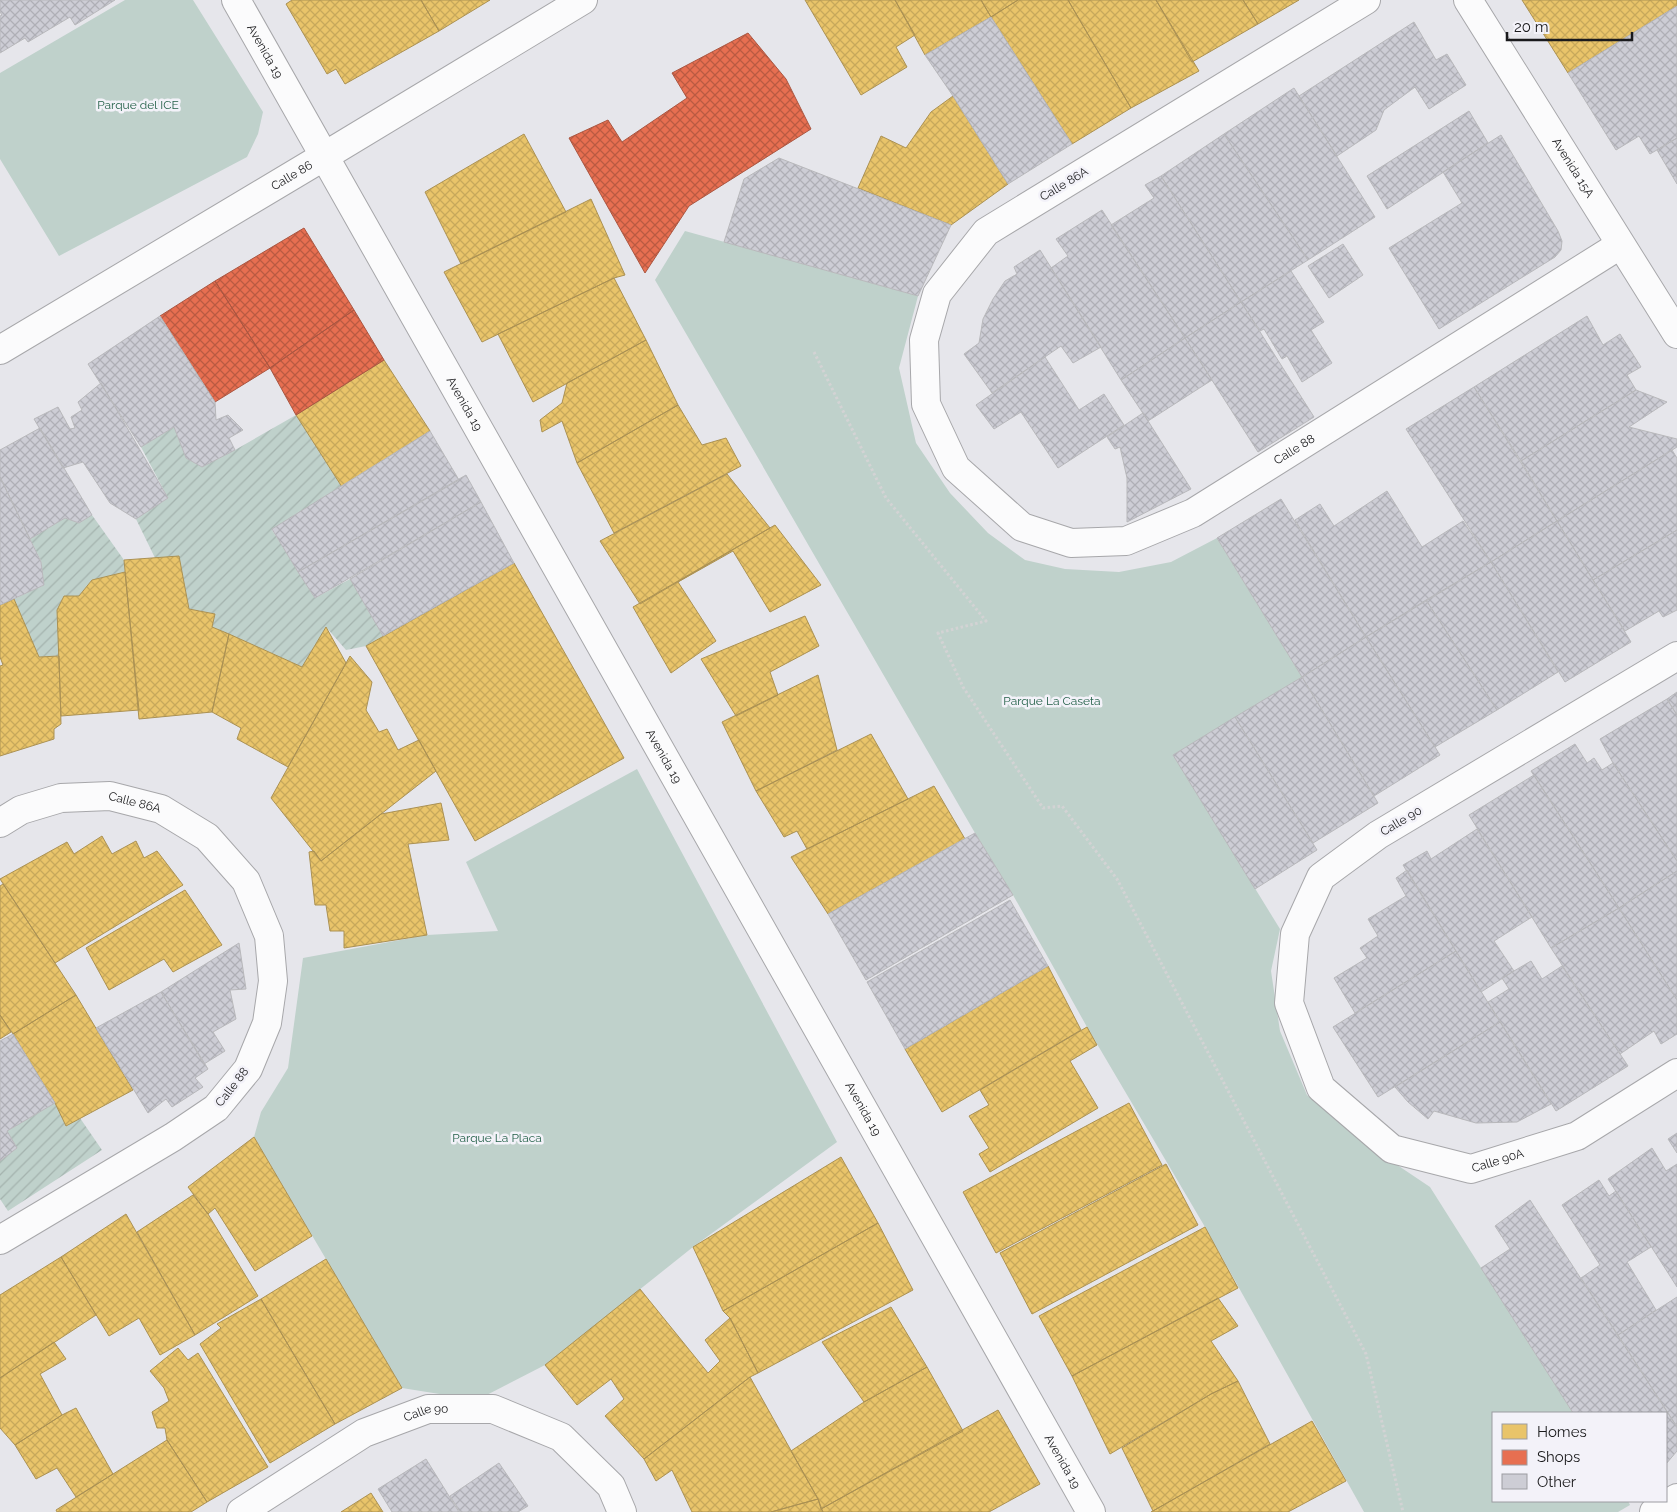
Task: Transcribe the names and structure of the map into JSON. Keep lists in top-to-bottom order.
{
  "streets": {
    "street": [
      "Avenida 19",
      "Avenida 15A",
      "Calle 86",
      "Calle 86A",
      "Calle 88",
      "Calle 90",
      "Calle 90A"
    ]
  },
  "crossings": [
    ["Avenida 19", "Calle 86"],
    ["Avenida 15A", "Calle 88"],
    ["Calle 86A", "Calle 88"],
    ["Calle 90", "Calle 90A"]
  ],
  "parks": ["Parque del ICE", "Parque La Caseta", "Parque La Placa"],
  "legend": ["Homes", "Shops", "Other"],
  "scale_bar": "20 m"
}
